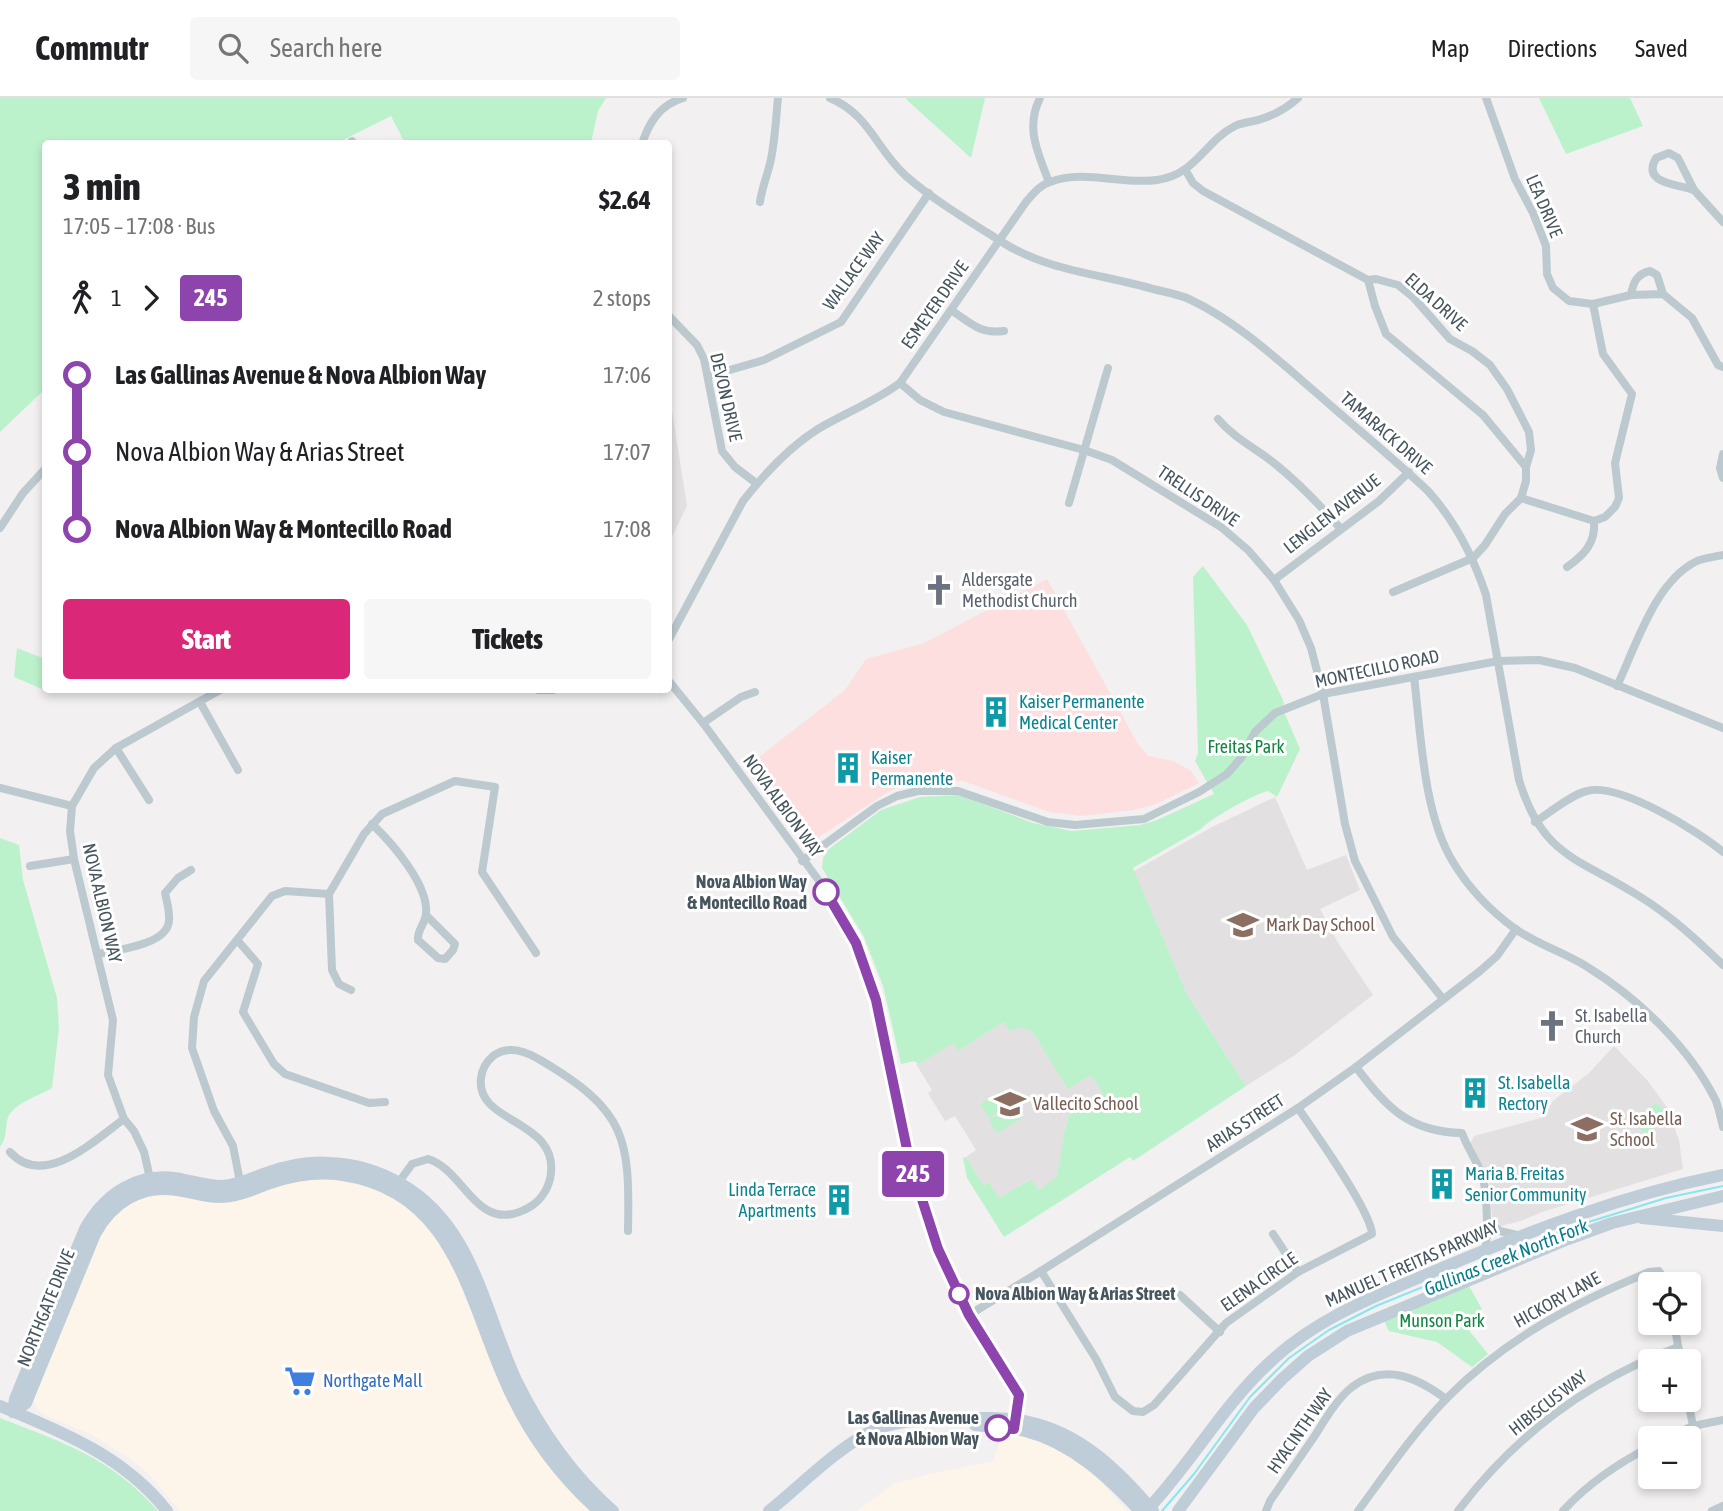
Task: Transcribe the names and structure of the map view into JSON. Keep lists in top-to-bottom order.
{
  "streets": {
    "main road": ["MANUEL T FREITAS PARKWAY", "NORTHGATE DRIVE"],
    "street": [
      "LEA DRIVE",
      "WALLACE WAY",
      "ELDA DRIVE",
      "ESMEYER DRIVE",
      "DEVON DRIVE",
      "TAMARACK DRIVE",
      "TRELLIS DRIVE",
      "LENGLEN AVENUE",
      "MONTECILLO ROAD",
      "NOVA ALBION WAY",
      "ARIAS STREET",
      "ELENA CIRCLE",
      "HICKORY LANE",
      "HIBISCUS WAY",
      "HYACINTH WAY"
    ]
  },
  "crossings": [
    ["WALLACE WAY", "DEVON DRIVE"],
    ["WALLACE WAY", "TAMARACK DRIVE"],
    ["ESMEYER DRIVE", "DEVON DRIVE"],
    ["ESMEYER DRIVE", "TAMARACK DRIVE"],
    ["ESMEYER DRIVE", "TRELLIS DRIVE"],
    ["TAMARACK DRIVE", "LENGLEN AVENUE"],
    ["TAMARACK DRIVE", "MONTECILLO ROAD"],
    ["TRELLIS DRIVE", "LENGLEN AVENUE"],
    ["TRELLIS DRIVE", "MONTECILLO ROAD"],
    ["TRELLIS DRIVE", "ARIAS STREET"],
    ["MONTECILLO ROAD", "NOVA ALBION WAY"],
    ["NOVA ALBION WAY", "ARIAS STREET"],
    ["NOVA ALBION WAY", "NORTHGATE DRIVE"],
    ["ARIAS STREET", "ELENA CIRCLE"],
    ["HICKORY LANE", "HYACINTH WAY"]
  ],
  "water": ["Gallinas Creek North Fork"],
  "parks": ["Freitas Park", "Munson Park"],
  "places": {
    "church": ["Aldersgate Methodist Church", "St. Isabella Church"],
    "building": [
      "Kaiser Permanente Medical Center",
      "Kaiser Permanente",
      "St. Isabella Rectory",
      "Maria B. Freitas Senior Community",
      "Linda Terrace Apartments"
    ],
    "other": ["Nova Albion Way & Montecillo Road", "Nova Albion Way & Arias Street", "Las Gallinas Avenue & Nova Albion Way"],
    "school or university": ["Mark Day School", "Vallecito School", "St. Isabella School"],
    "supermarket": ["Northgate Mall"]
  },
  "lines": ["bus line 245"],
  "page": {
    "header": "Commutr",
    "search": "Search here",
    "nav": ["Map", "Directions", "Saved"],
    "on_map": "245",
    "heading": ["3 min", "17:05 – 17:08 · Bus", "$2.64"],
    "legs": ["1", "245", "2 stops"],
    "list": [
      {
        "name": "Las Gallinas Avenue & Nova Albion Way",
        "value": "17:06"
      },
      {
        "name": "Nova Albion Way & Arias Street",
        "value": "17:07"
      },
      {
        "name": "Nova Albion Way & Montecillo Road",
        "value": "17:08"
      }
    ],
    "buttons": ["Start", "Tickets"],
    "map_buttons": ["+", "−"]
  }
}
